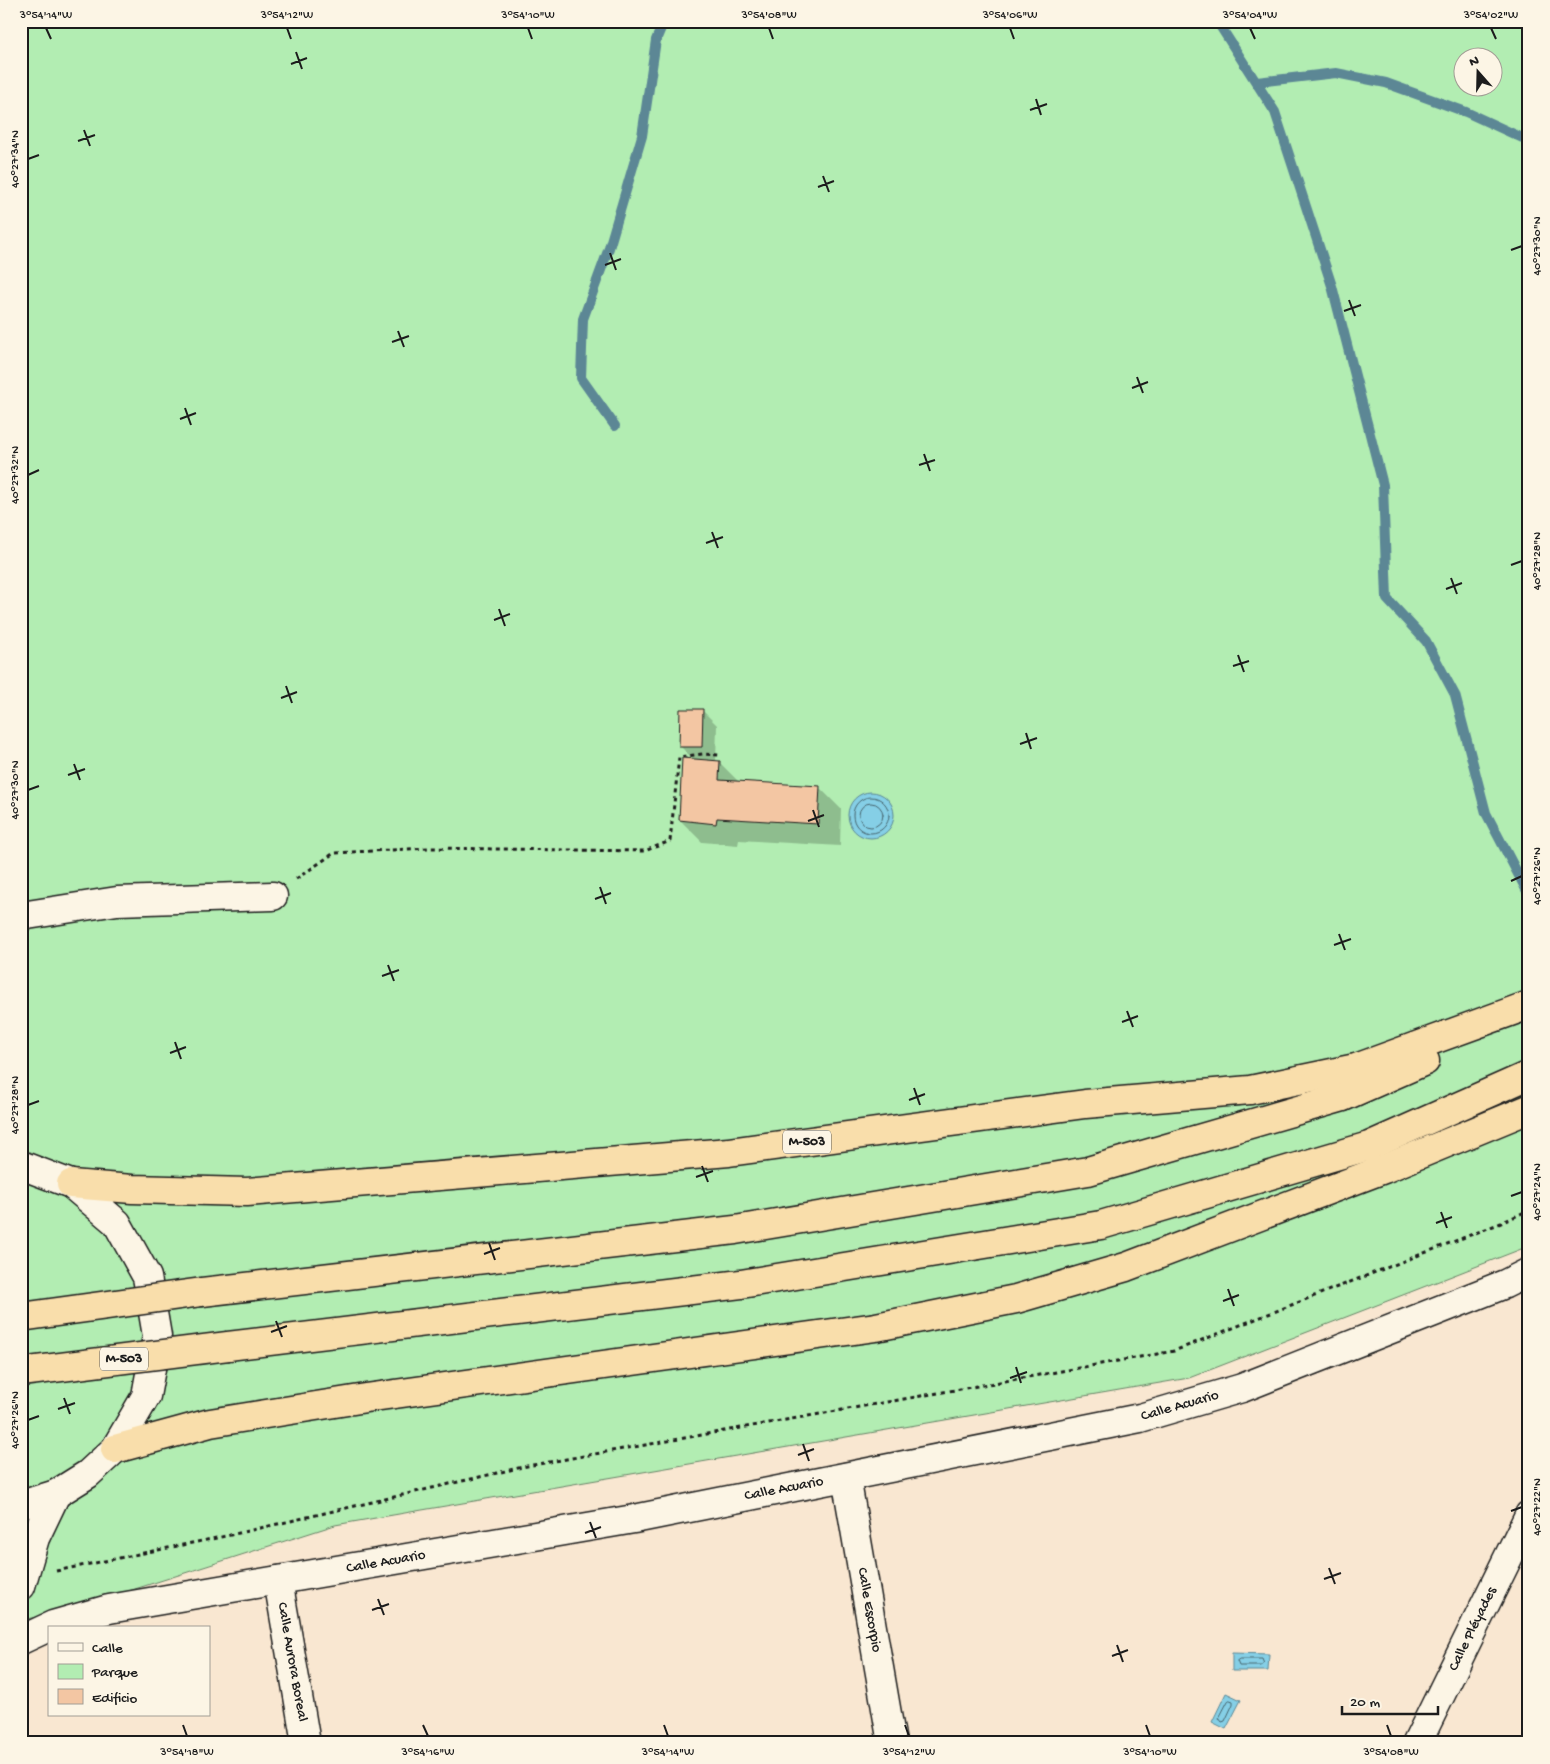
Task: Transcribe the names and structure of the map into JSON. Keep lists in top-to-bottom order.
{
  "streets": {
    "highway": ["M-503"],
    "street": [
      "Calle Acuario",
      "Calle Escorpio",
      "Calle Pléyades",
      "Calle Aurora Boreal"
    ]
  },
  "crossings": [
    ["Calle Acuario", "Calle Escorpio"],
    ["Calle Acuario", "Calle Aurora Boreal"]
  ],
  "legend": ["Calle", "Parque", "Edificio"],
  "scale_bar": "20 m",
  "north": "top",
  "coordinates": [
    "3°54'14\"W",
    "3°54'12\"W",
    "3°54'10\"W",
    "3°54'08\"W",
    "3°54'06\"W",
    "3°54'04\"W",
    "3°54'02\"W",
    "40°27'34\"N",
    "40°27'30\"N",
    "40°27'32\"N",
    "40°27'28\"N",
    "40°27'26\"N",
    "40°27'24\"N",
    "40°27'22\"N",
    "3°54'18\"W",
    "3°54'16\"W"
  ]
}
